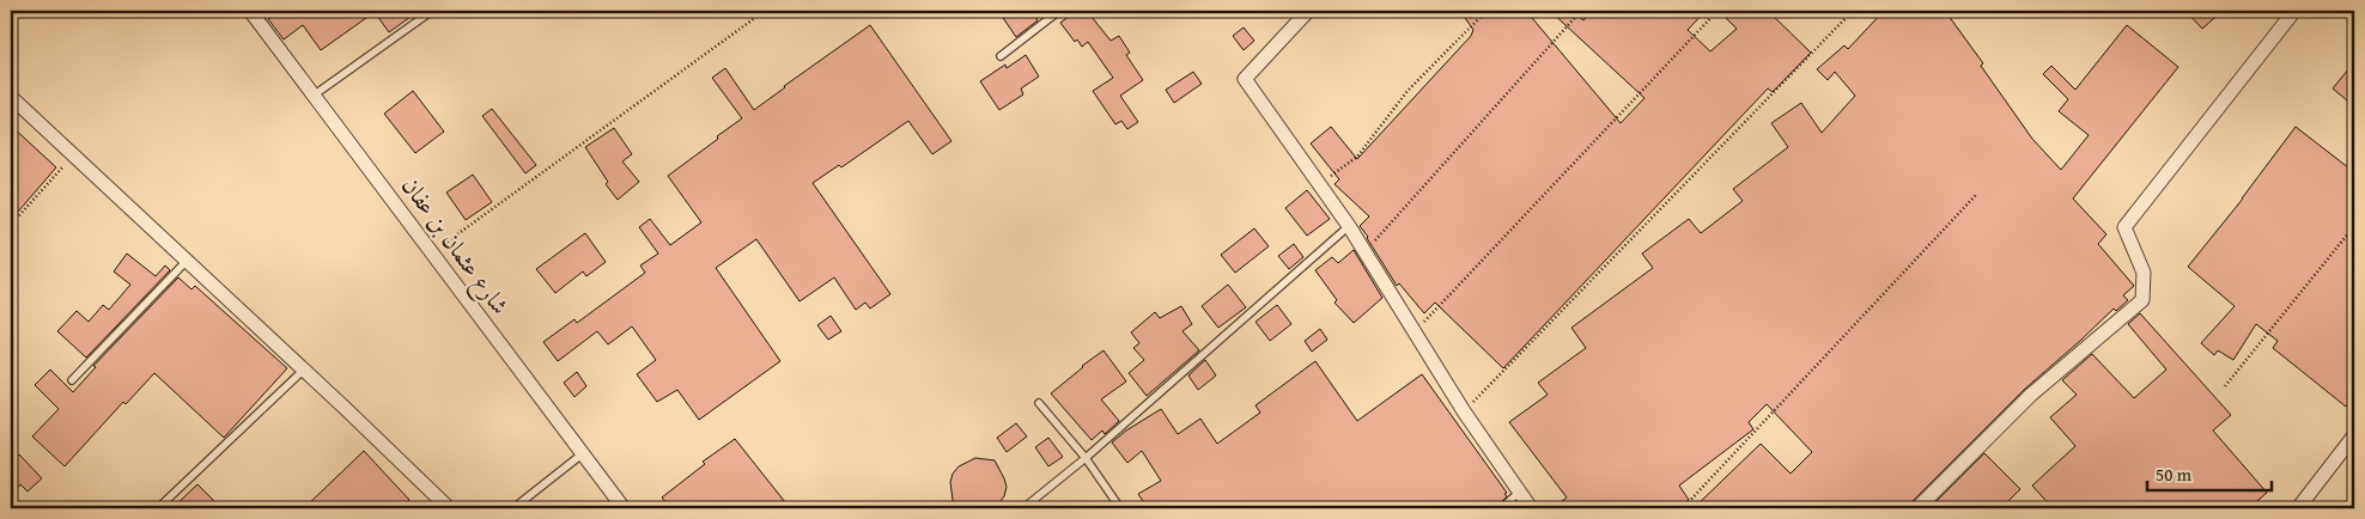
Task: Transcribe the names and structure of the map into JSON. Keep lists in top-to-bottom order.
{
  "streets": {
    "street": ["شارع عثمان بن عفان"]
  },
  "scale_bar": "50 m"
}
